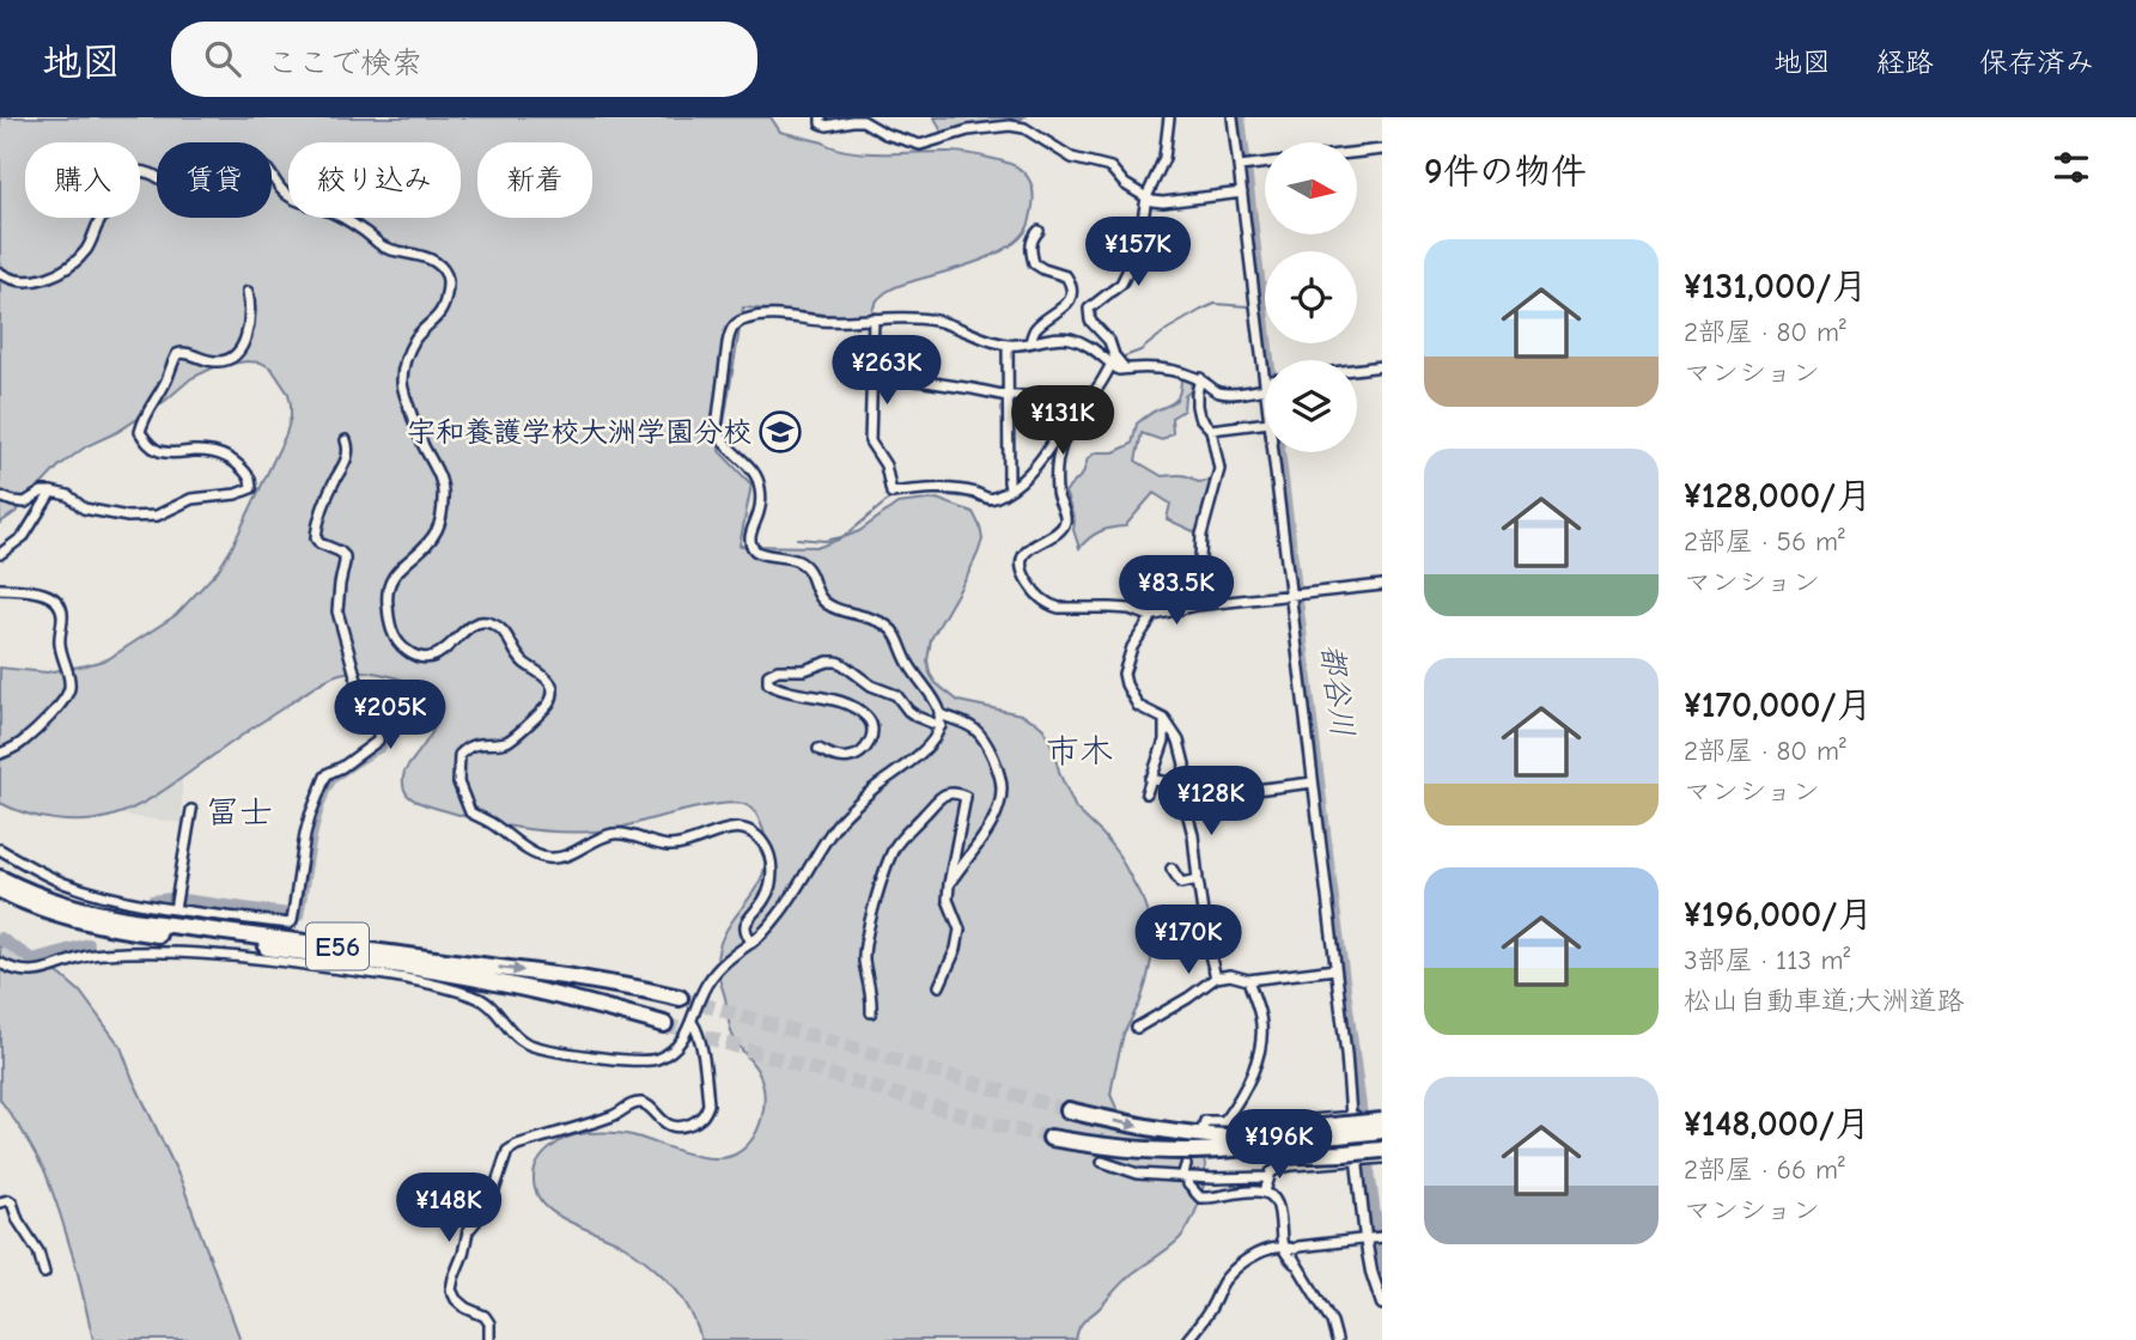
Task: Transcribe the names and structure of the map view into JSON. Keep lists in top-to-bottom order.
{
  "streets": {
    "highway": ["E56"]
  },
  "districts": ["市木", "冨士"],
  "water": ["都谷川"],
  "places": {
    "school or university": ["宇和養護学校大洲学園分校"]
  },
  "north": "right",
  "page": {
    "header": "地図",
    "search": "ここで検索",
    "nav": ["地図", "経路", "保存済み"],
    "heading": "9件の物件",
    "chip": [
      "購入",
      "賃貸",
      "絞り込み",
      "新着"
    ],
    "price": [
      "¥157K",
      "¥263K",
      "¥131K",
      "¥83.5K",
      "¥205K",
      "¥128K",
      "¥170K",
      "¥196K",
      "¥148K"
    ],
    "list": [
      {
        "name": "¥131,000/月",
        "note": "2部屋 · 80 m² · マンション"
      },
      {
        "name": "¥128,000/月",
        "note": "2部屋 · 56 m² · マンション"
      },
      {
        "name": "¥170,000/月",
        "note": "2部屋 · 80 m² · マンション"
      },
      {
        "name": "¥196,000/月",
        "note": "3部屋 · 113 m² · 松山自動車道;大洲道路"
      },
      {
        "name": "¥148,000/月",
        "note": "2部屋 · 66 m² · マンション"
      }
    ]
  }
}
